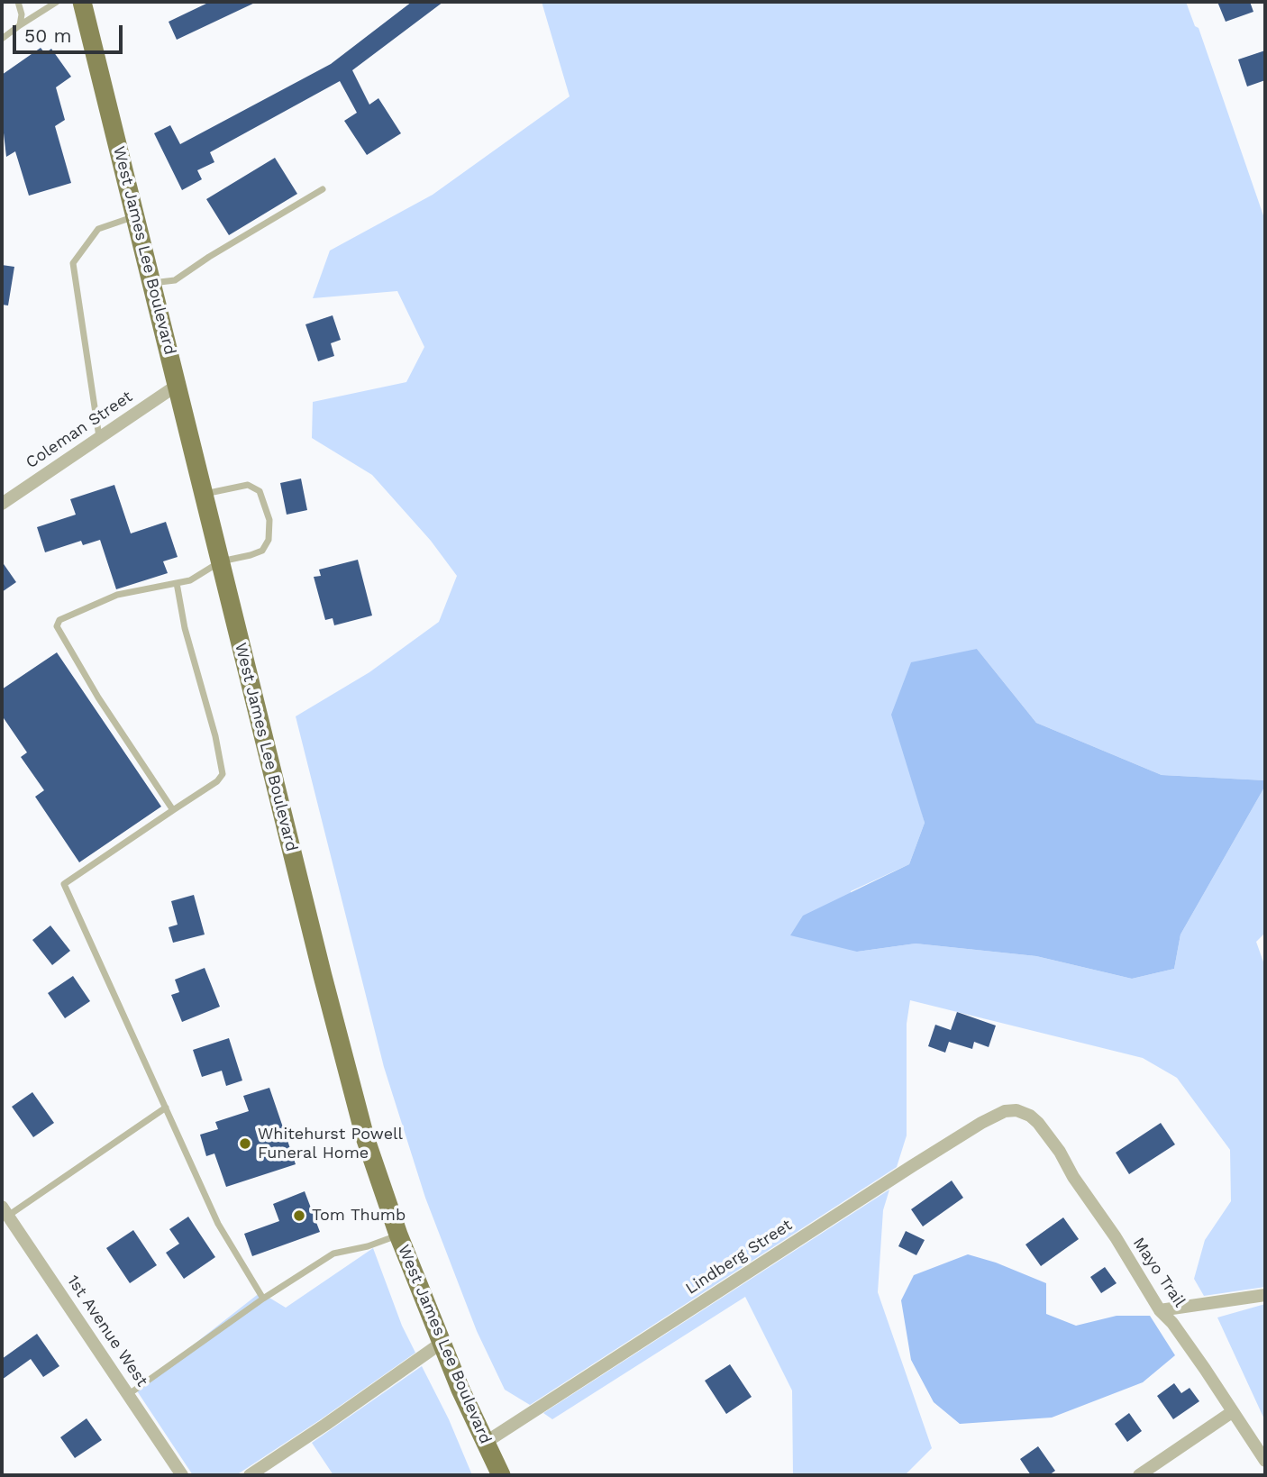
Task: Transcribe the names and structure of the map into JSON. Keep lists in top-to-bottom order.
{
  "streets": {
    "main road": ["West James Lee Boulevard"],
    "street": [
      "Coleman Street",
      "Lindberg Street",
      "Mayo Trail",
      "1st Avenue West"
    ]
  },
  "crossings": [
    ["West James Lee Boulevard", "Coleman Street"],
    ["West James Lee Boulevard", "Lindberg Street"],
    ["Lindberg Street", "Mayo Trail"]
  ],
  "places": ["Whitehurst Powell Funeral Home", "Tom Thumb"],
  "scale_bar": "50 m"
}
